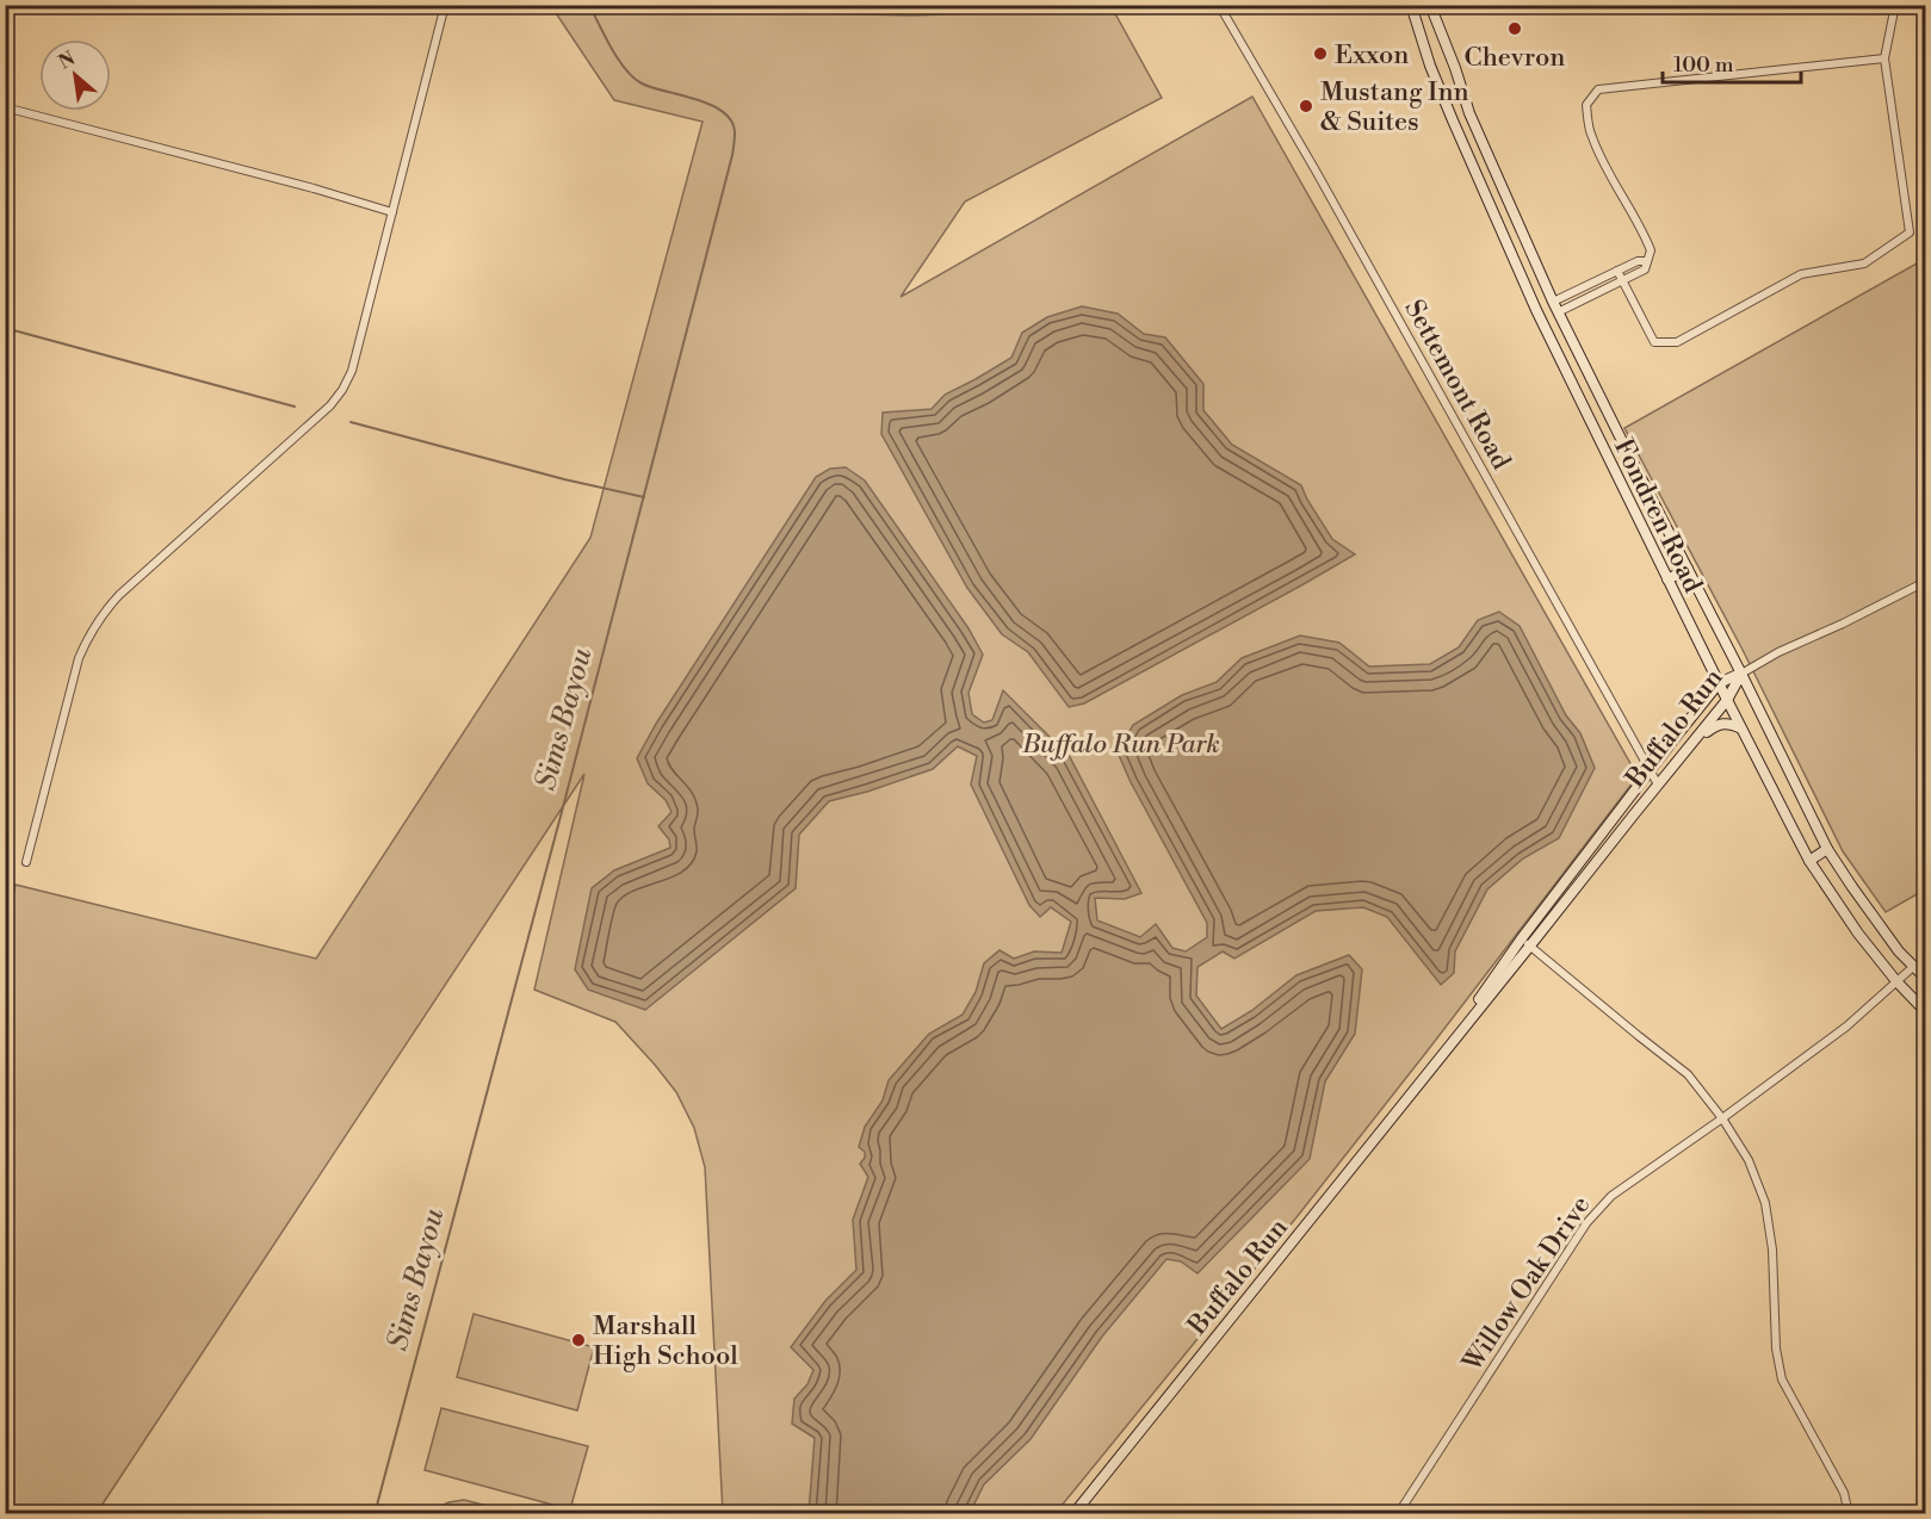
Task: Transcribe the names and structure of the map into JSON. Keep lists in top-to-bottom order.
{
  "streets": {
    "main road": ["Fondren Road", "Buffalo Run"],
    "street": ["Settemont Road", "Willow Oak Drive"]
  },
  "crossings": [
    ["Settemont Road", "Buffalo Run"],
    ["Fondren Road", "Buffalo Run"],
    ["Fondren Road", "Willow Oak Drive"]
  ],
  "water": ["Sims Bayou"],
  "parks": ["Buffalo Run Park"],
  "places": [
    "Chevron",
    "Exxon",
    "Mustang Inn & Suites",
    "Marshall High School"
  ],
  "scale_bar": "100 m",
  "north": "top left"
}
